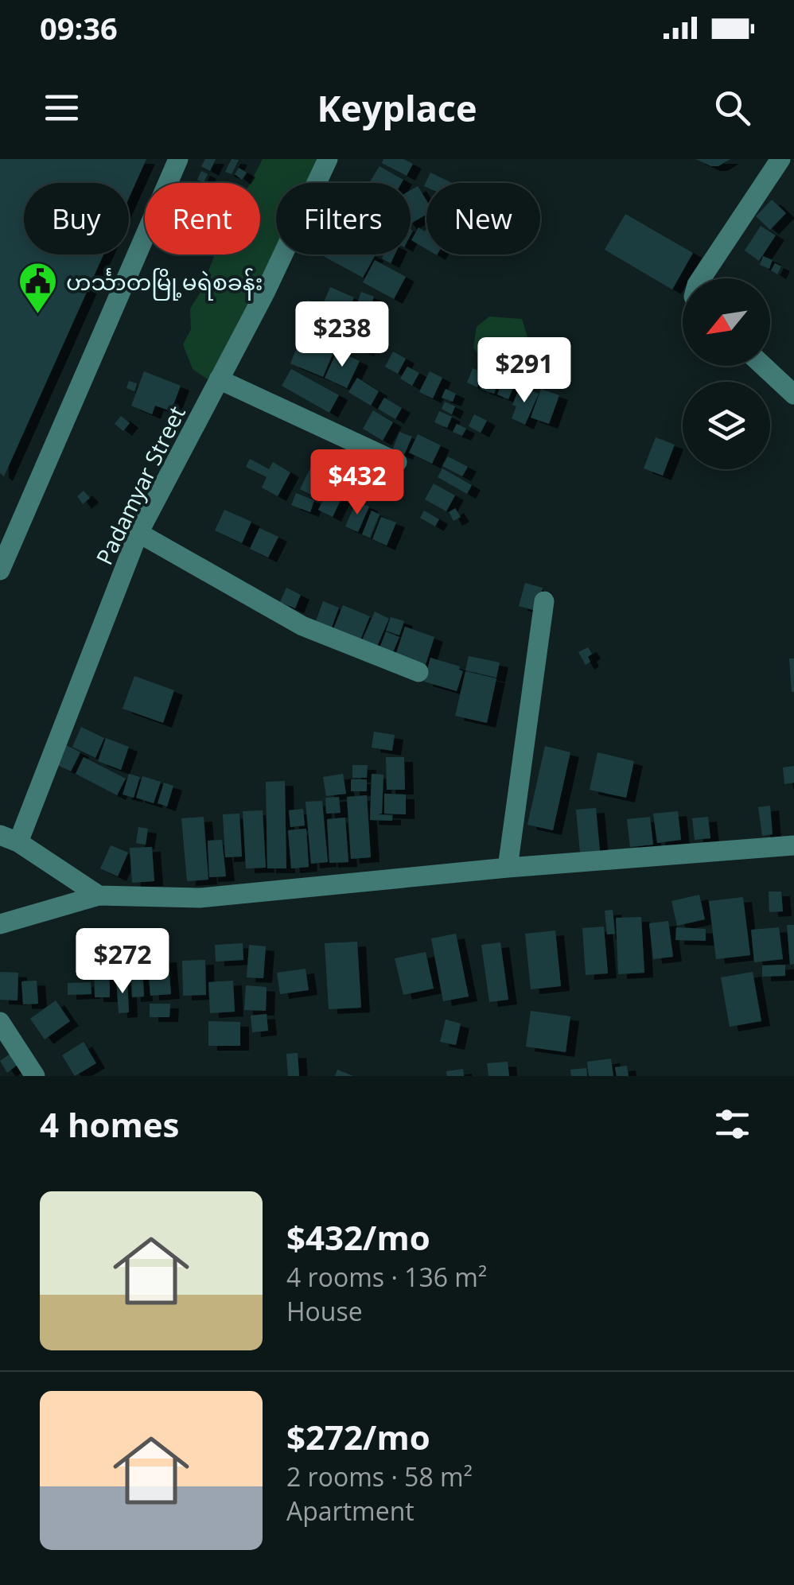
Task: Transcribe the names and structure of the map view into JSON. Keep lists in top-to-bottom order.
{
  "streets": {
    "street": ["Padamyar Street"]
  },
  "places": {
    "public building": ["ဟင်္သာတမြို့မရဲစခန်း"]
  },
  "north": "bottom left",
  "page": {
    "status": "09:36",
    "header": "Keyplace",
    "chip": [
      "Buy",
      "Rent",
      "Filters",
      "New"
    ],
    "price": [
      "$238",
      "$291",
      "$432",
      "$272"
    ],
    "heading": "4 homes",
    "list": [
      {
        "name": "$432/mo",
        "note": "4 rooms · 136 m² · House"
      },
      {
        "name": "$272/mo",
        "note": "2 rooms · 58 m² · Apartment"
      }
    ]
  }
}
